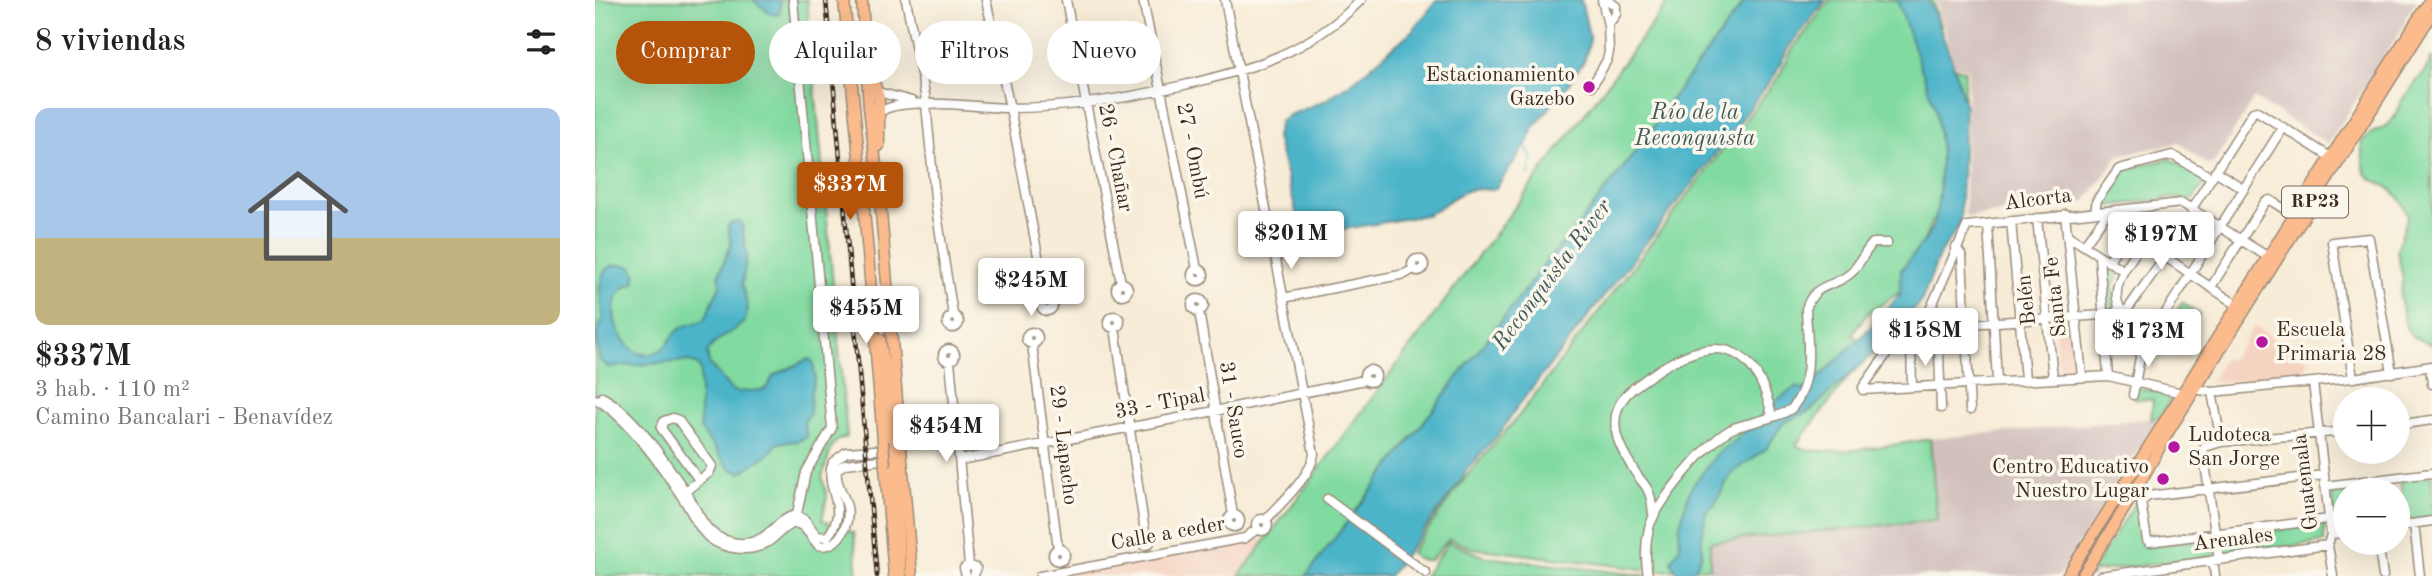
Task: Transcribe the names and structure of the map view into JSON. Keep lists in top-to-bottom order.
{
  "streets": {
    "main road": ["RP23"],
    "street": [
      "27 - Ombú",
      "26 - Chañar",
      "Alcorta",
      "Santa Fe",
      "Belén",
      "33 - Tipal",
      "31 - Sauco",
      "29 - Lapacho",
      "Guatemala",
      "Calle a ceder",
      "Arenales"
    ]
  },
  "crossings": [
    ["Alcorta", "RP23"],
    ["Alcorta", "Santa Fe"],
    ["Alcorta", "Belén"],
    ["33 - Tipal", "31 - Sauco"],
    ["33 - Tipal", "29 - Lapacho"],
    ["33 - Tipal", "Calle a ceder"],
    ["Guatemala", "Arenales"]
  ],
  "water": ["Río de la Reconquista", "Reconquista River"],
  "places": [
    "Estacionamiento Gazebo",
    "Escuela Primaria 28",
    "Ludoteca San Jorge",
    "Centro Educativo Nuestro Lugar"
  ],
  "page": {
    "heading": "8 viviendas",
    "chip": [
      "Comprar",
      "Alquilar",
      "Filtros",
      "Nuevo"
    ],
    "list": [
      {
        "name": "$337M",
        "note": "3 hab. · 110 m² · Camino Bancalari - Benavídez"
      }
    ],
    "price": [
      "$337M",
      "$201M",
      "$197M",
      "$245M",
      "$455M",
      "$158M",
      "$173M",
      "$454M"
    ],
    "map_buttons": ["+", "−"]
  }
}
